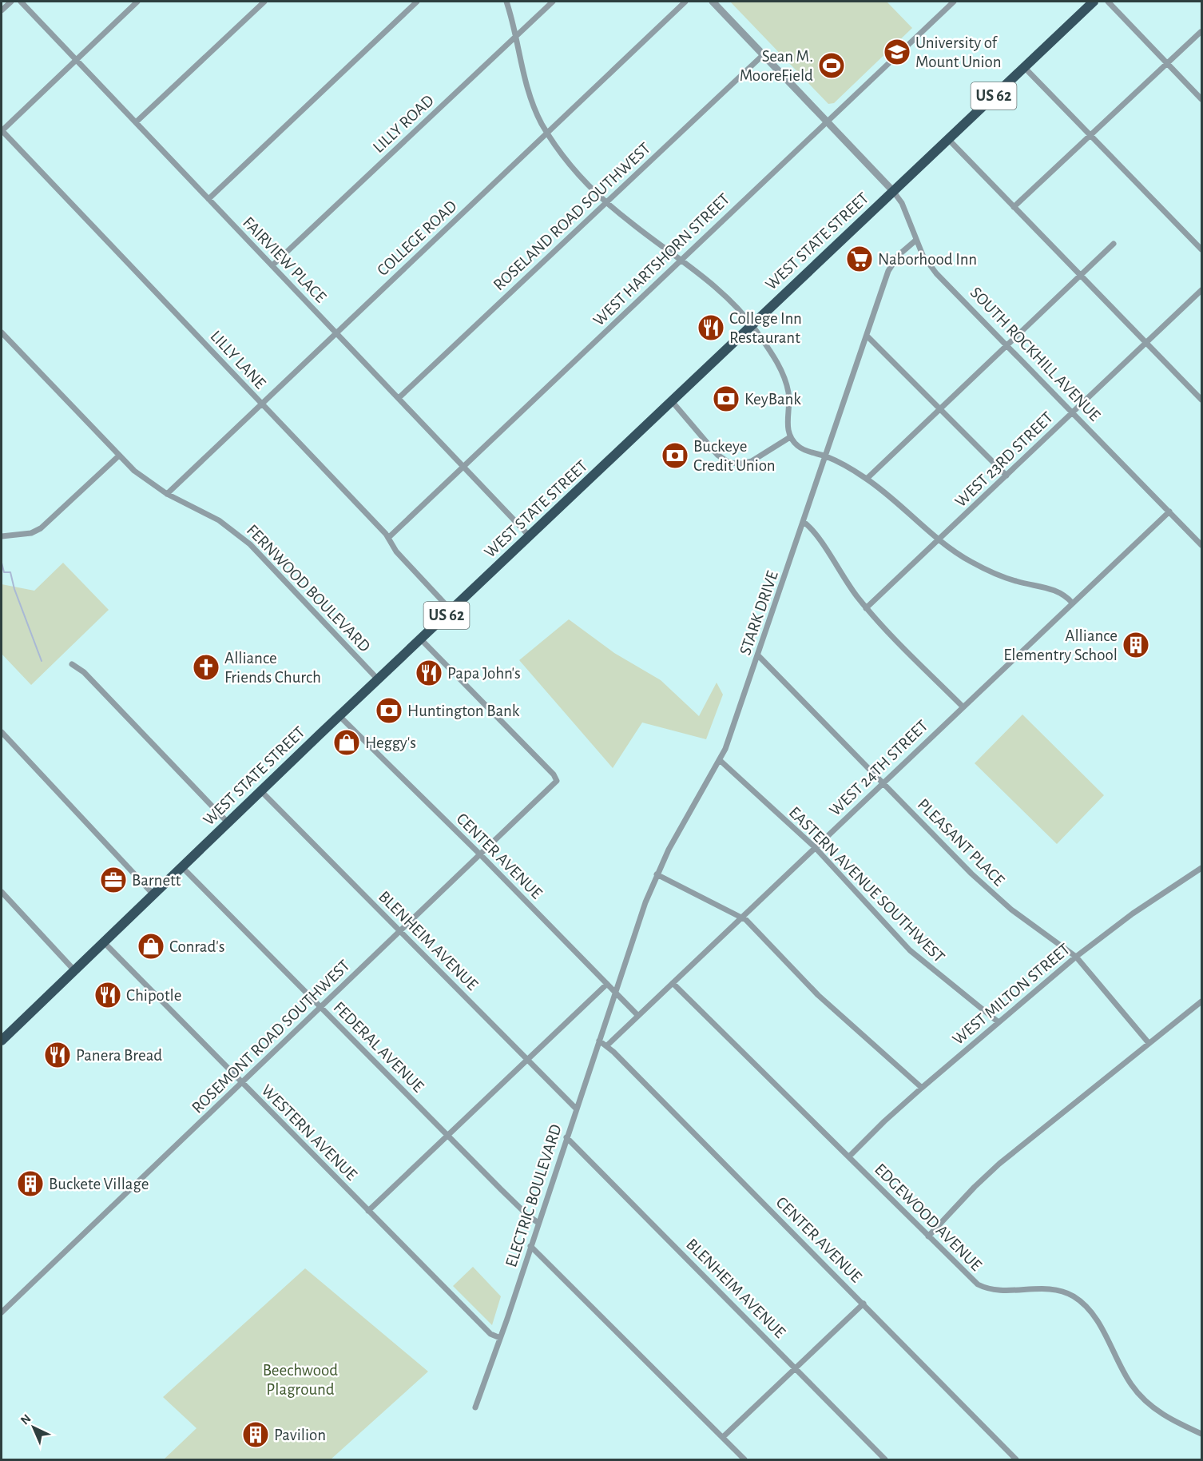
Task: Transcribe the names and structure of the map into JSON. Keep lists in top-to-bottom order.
{
  "streets": {
    "highway": ["US 62", "WEST STATE STREET"],
    "street": [
      "LILLY ROAD",
      "ROSELAND ROAD SOUTHWEST",
      "COLLEGE ROAD",
      "FAIRVIEW PLACE",
      "WEST HARTSHORN STREET",
      "SOUTH ROCKHILL AVENUE",
      "LILLY LANE",
      "WEST 23RD STREET",
      "FERNWOOD BOULEVARD",
      "STARK DRIVE",
      "WEST 24TH STREET",
      "PLEASANT PLACE",
      "CENTER AVENUE",
      "EASTERN AVENUE SOUTHWEST",
      "BLENHEIM AVENUE",
      "WEST MILTON STREET",
      "ROSEMONT ROAD SOUTHWEST",
      "FEDERAL AVENUE",
      "WESTERN AVENUE",
      "ELECTRIC BOULEVARD",
      "EDGEWOOD AVENUE"
    ]
  },
  "crossings": [
    ["LILLY ROAD", "FAIRVIEW PLACE"],
    ["ROSELAND ROAD SOUTHWEST", "FAIRVIEW PLACE"],
    ["ROSELAND ROAD SOUTHWEST", "SOUTH ROCKHILL AVENUE"],
    ["COLLEGE ROAD", "FAIRVIEW PLACE"],
    ["COLLEGE ROAD", "LILLY LANE"],
    ["COLLEGE ROAD", "FERNWOOD BOULEVARD"],
    ["WEST STATE STREET", "FAIRVIEW PLACE"],
    ["WEST STATE STREET", "SOUTH ROCKHILL AVENUE"],
    ["WEST STATE STREET", "LILLY LANE"],
    ["WEST STATE STREET", "FERNWOOD BOULEVARD"],
    ["WEST STATE STREET", "CENTER AVENUE"],
    ["WEST STATE STREET", "BLENHEIM AVENUE"],
    ["WEST STATE STREET", "ROSEMONT ROAD SOUTHWEST"],
    ["WEST STATE STREET", "FEDERAL AVENUE"],
    ["WEST STATE STREET", "WESTERN AVENUE"],
    ["FAIRVIEW PLACE", "WEST HARTSHORN STREET"],
    ["WEST HARTSHORN STREET", "SOUTH ROCKHILL AVENUE"],
    ["WEST HARTSHORN STREET", "LILLY LANE"],
    ["SOUTH ROCKHILL AVENUE", "WEST 23RD STREET"],
    ["SOUTH ROCKHILL AVENUE", "STARK DRIVE"],
    ["SOUTH ROCKHILL AVENUE", "WEST 24TH STREET"],
    ["STARK DRIVE", "PLEASANT PLACE"],
    ["STARK DRIVE", "CENTER AVENUE"],
    ["STARK DRIVE", "EASTERN AVENUE SOUTHWEST"],
    ["STARK DRIVE", "ELECTRIC BOULEVARD"],
    ["WEST 24TH STREET", "PLEASANT PLACE"],
    ["WEST 24TH STREET", "CENTER AVENUE"],
    ["WEST 24TH STREET", "EASTERN AVENUE SOUTHWEST"],
    ["WEST 24TH STREET", "EDGEWOOD AVENUE"],
    ["PLEASANT PLACE", "WEST MILTON STREET"],
    ["CENTER AVENUE", "ROSEMONT ROAD SOUTHWEST"],
    ["CENTER AVENUE", "ELECTRIC BOULEVARD"],
    ["EASTERN AVENUE SOUTHWEST", "WEST MILTON STREET"],
    ["BLENHEIM AVENUE", "ROSEMONT ROAD SOUTHWEST"],
    ["BLENHEIM AVENUE", "ELECTRIC BOULEVARD"],
    ["WEST MILTON STREET", "EDGEWOOD AVENUE"],
    ["ROSEMONT ROAD SOUTHWEST", "FEDERAL AVENUE"],
    ["ROSEMONT ROAD SOUTHWEST", "WESTERN AVENUE"],
    ["FEDERAL AVENUE", "ELECTRIC BOULEVARD"],
    ["WESTERN AVENUE", "ELECTRIC BOULEVARD"]
  ],
  "parks": ["Beechwood Plaground"],
  "places": {
    "school or university": ["University of Mount Union"],
    "sports": ["Sean M. MooreField"],
    "supermarket": ["Naborhood Inn"],
    "restaurant": [
      "College Inn Restaurant",
      "Papa John's",
      "Chipotle",
      "Panera Bread"
    ],
    "bank": ["KeyBank", "Buckeye Credit Union", "Huntington Bank"],
    "building": ["Alliance Elementry School", "Buckete Village", "Pavilion"],
    "church": ["Alliance Friends Church"],
    "shop": ["Heggy's", "Conrad's"],
    "office": ["Barnett"]
  },
  "north": "top left"
}
